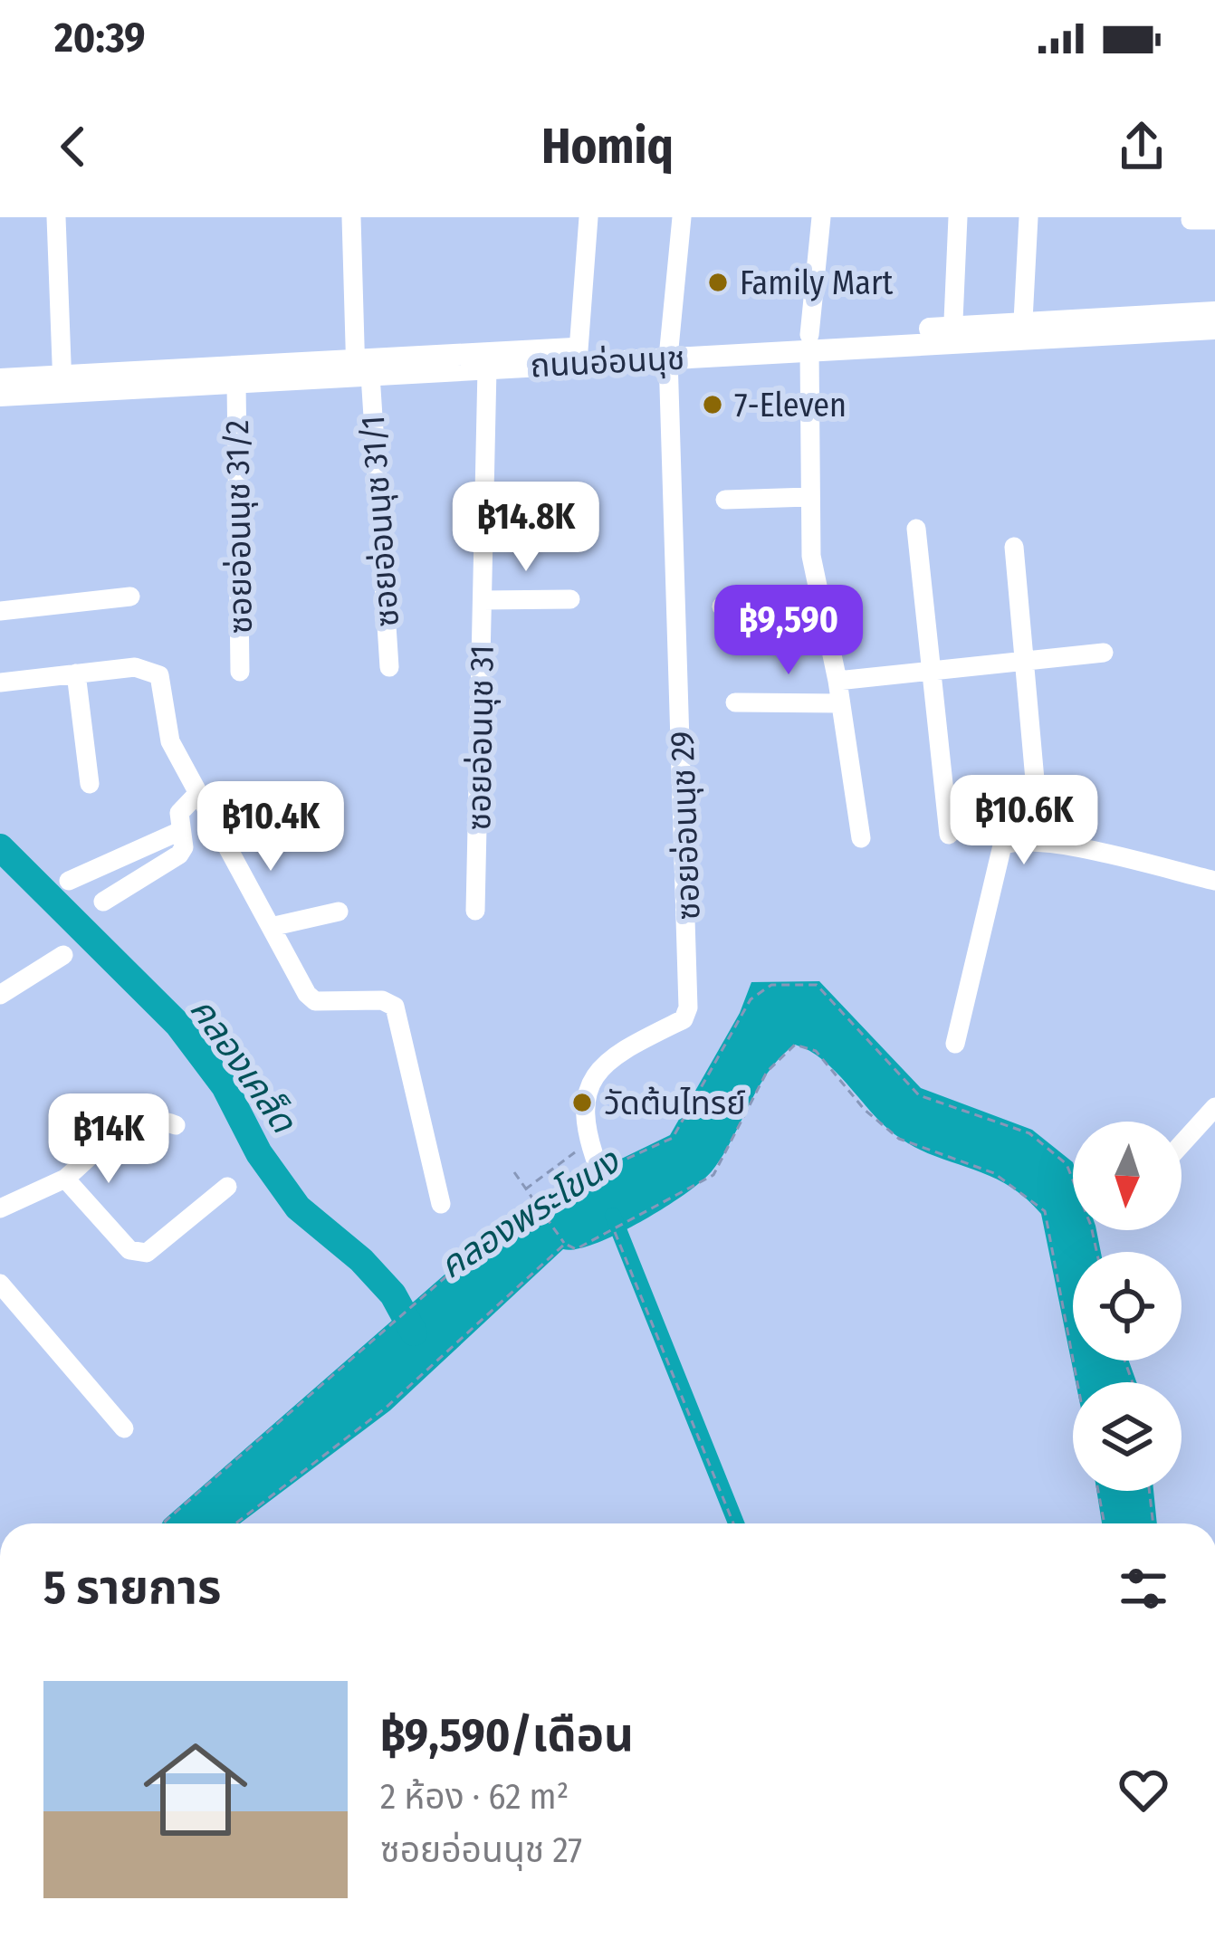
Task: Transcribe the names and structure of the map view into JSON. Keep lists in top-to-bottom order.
{
  "streets": {
    "main road": ["ถนนอ่อนนุช"],
    "street": [
      "ซอยอ่อนนุช 31/1",
      "ซอยอ่อนนุช 31/2",
      "ซอยอ่อนนุช 31",
      "ซอยอ่อนนุช 29"
    ]
  },
  "crossings": [
    ["ถนนอ่อนนุช", "ซอยอ่อนนุช 31/1"],
    ["ถนนอ่อนนุช", "ซอยอ่อนนุช 31/2"],
    ["ถนนอ่อนนุช", "ซอยอ่อนนุช 31"],
    ["ถนนอ่อนนุช", "ซอยอ่อนนุช 29"]
  ],
  "water": ["คลองเคล็ด", "คลองพระโขนง"],
  "places": ["Family Mart", "7-Eleven", "วัดต้นไทรย์"],
  "north": "bottom",
  "page": {
    "status": "20:39",
    "header": "Homiq",
    "price": [
      "฿14.8K",
      "฿9,590",
      "฿10.6K",
      "฿10.4K",
      "฿14K"
    ],
    "heading": "5 รายการ",
    "list": [
      {
        "name": "฿9,590/เดือน",
        "note": "2 ห้อง · 62 m² · ซอยอ่อนนุช 27"
      }
    ]
  }
}
